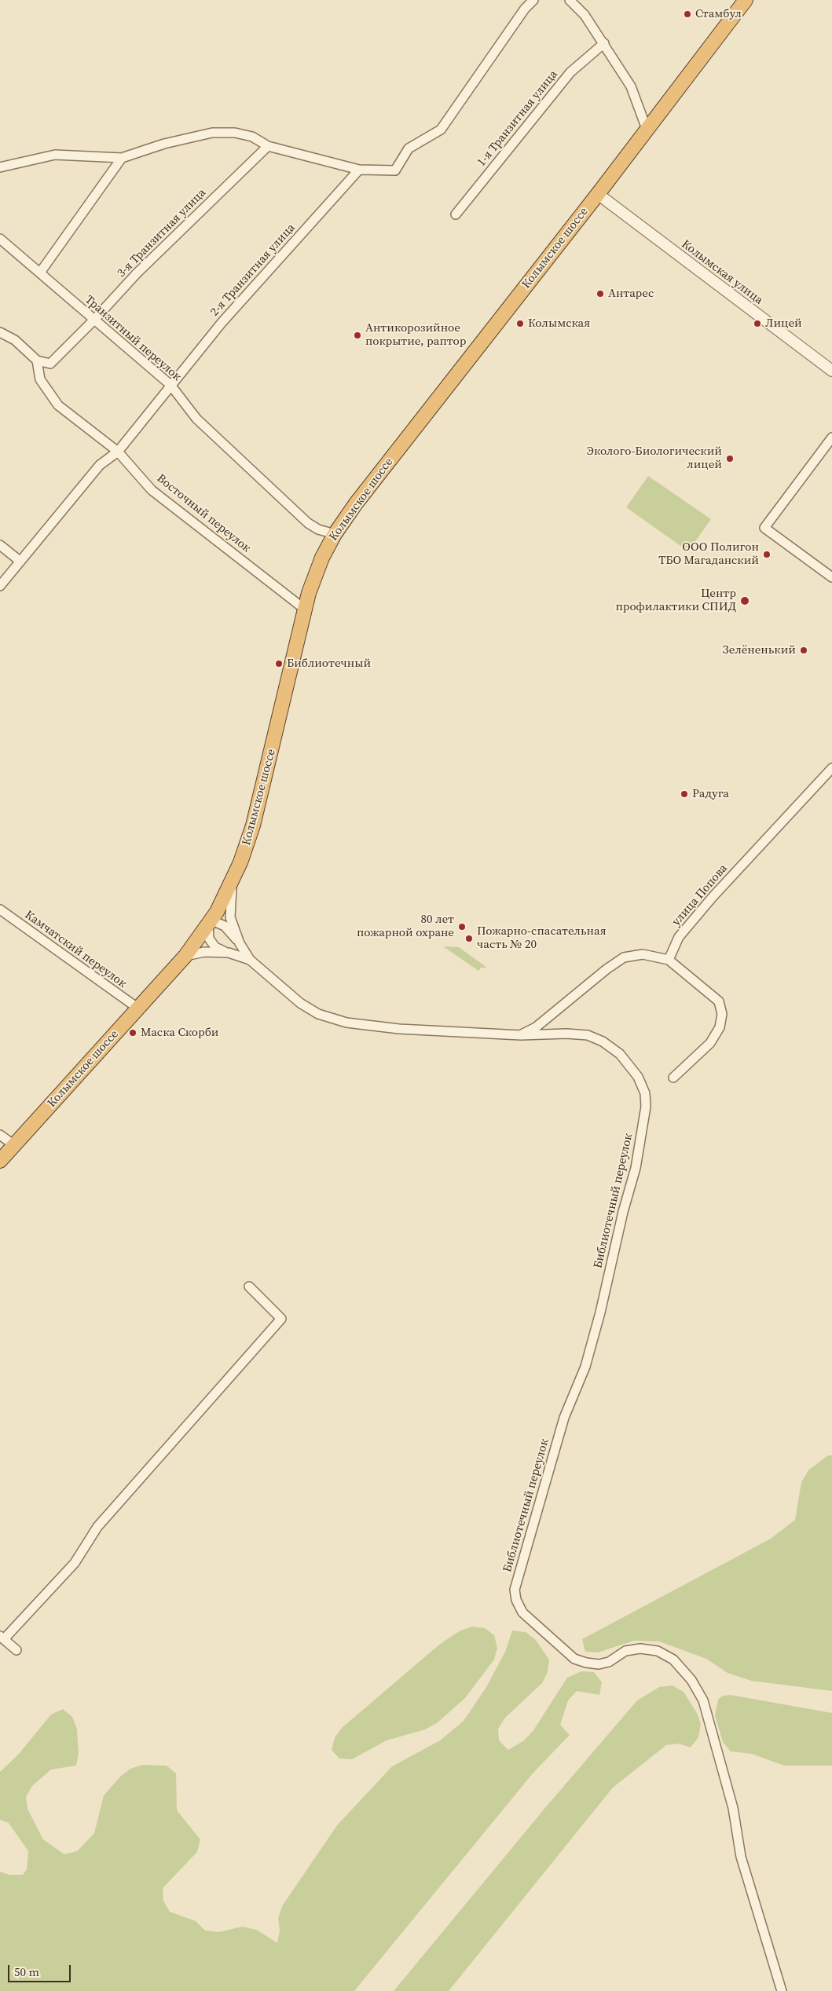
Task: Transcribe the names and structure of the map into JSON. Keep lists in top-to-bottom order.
{
  "streets": {
    "highway": ["Колымское шоссе"],
    "street": [
      "1-я Транзитная улица",
      "3-я Транзитная улица",
      "2-я Транзитная улица",
      "Колымская улица",
      "Транзитный переулок",
      "Восточный переулок",
      "улица Попова",
      "Камчатский переулок",
      "Библиотечный переулок"
    ]
  },
  "crossings": [
    ["3-я Транзитная улица", "Транзитный переулок"],
    ["3-я Транзитная улица", "Восточный переулок"],
    ["Колымское шоссе", "Колымская улица"],
    ["Колымское шоссе", "Транзитный переулок"],
    ["Колымское шоссе", "Восточный переулок"],
    ["Колымское шоссе", "Камчатский переулок"],
    ["Колымское шоссе", "Библиотечный переулок"],
    ["2-я Транзитная улица", "Транзитный переулок"],
    ["2-я Транзитная улица", "Восточный переулок"]
  ],
  "places": [
    "Стамбул",
    "Антарес",
    "Колымская",
    "Лицей",
    "Антикорозийное покрытие, раптор",
    "Эколого-Биологический лицей",
    "ООО Полигон ТБО Магаданский",
    "Центр профилактики СПИД",
    "Зелёненький",
    "Библиотечный",
    "Радуга",
    "80 лет пожарной охране",
    "Пожарно-спасательная часть № 20",
    "Маска Скорби"
  ],
  "scale_bar": "50 m"
}
